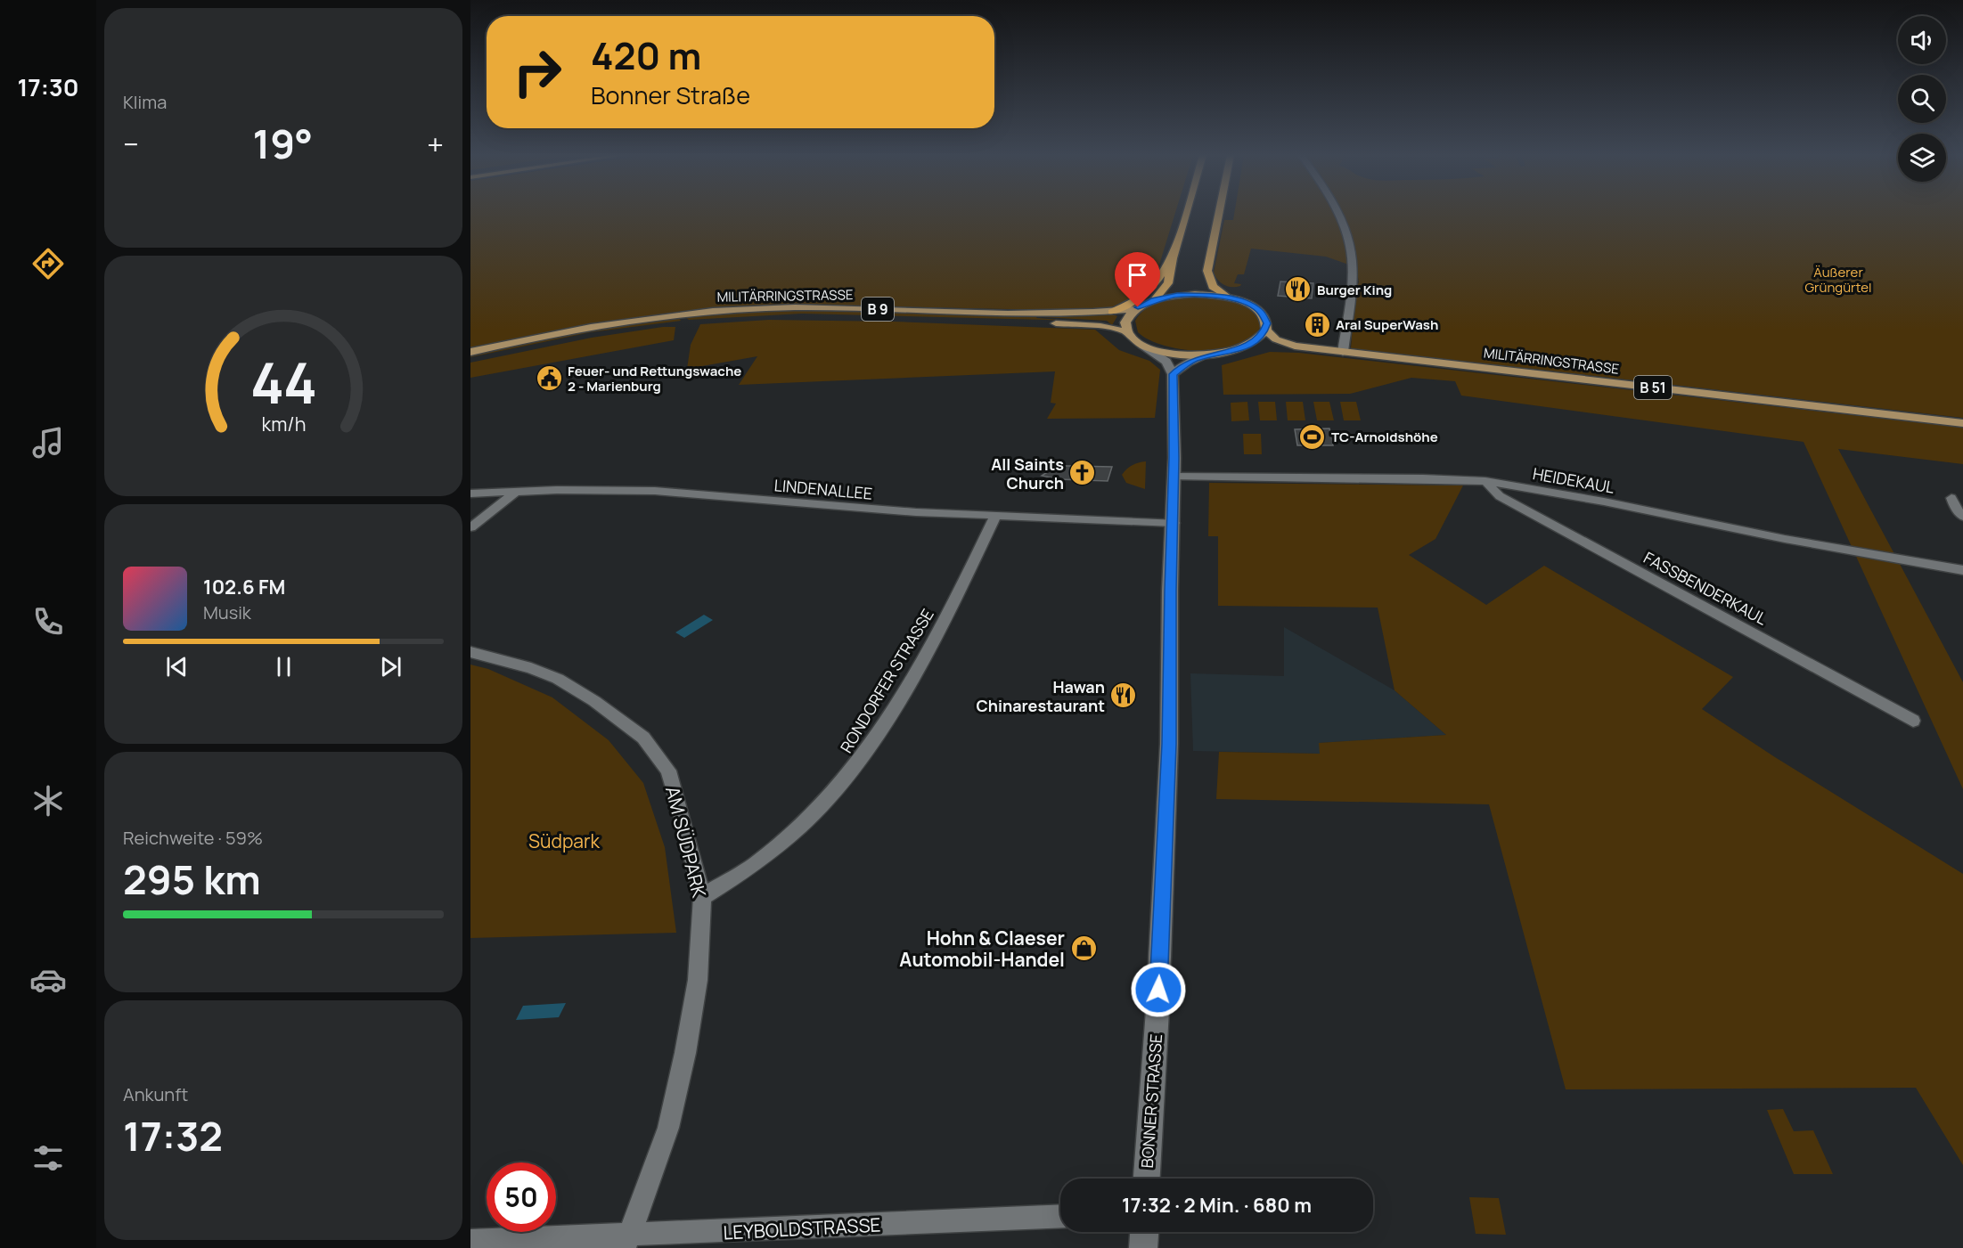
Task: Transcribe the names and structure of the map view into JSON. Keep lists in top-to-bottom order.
{
  "streets": {
    "main road": [
      "MILITÄRRINGSTRASSE",
      "B 9",
      "B 51",
      "BONNER STRASSE"
    ],
    "street": [
      "HEIDEKAUL",
      "LINDENALLEE",
      "FASSBENDERKAUL",
      "RONDORFER STRASSE",
      "AM SÜDPARK",
      "LEYBOLDSTRASSE"
    ]
  },
  "crossings": [
    ["MILITÄRRINGSTRASSE", "B 9"],
    ["HEIDEKAUL", "FASSBENDERKAUL"],
    ["HEIDEKAUL", "BONNER STRASSE"],
    ["LINDENALLEE", "RONDORFER STRASSE"],
    ["LINDENALLEE", "BONNER STRASSE"],
    ["RONDORFER STRASSE", "AM SÜDPARK"],
    ["AM SÜDPARK", "LEYBOLDSTRASSE"]
  ],
  "parks": ["Äußerer Grüngürtel", "Südpark"],
  "places": {
    "restaurant": ["Burger King", "Hawan Chinarestaurant"],
    "building": ["Aral SuperWash"],
    "public building": ["Feuer- und Rettungswache 2 - Marienburg"],
    "sports": ["TC-Arnoldshöhe"],
    "church": ["All Saints Church"],
    "shop": ["Hohn & Claeser Automobil-Handel"]
  },
  "page": {
    "tabs": "17:30",
    "tile": [
      "Klima",
      ["Reichweite · 59%", "295 km"],
      ["Ankunft", "17:32"]
    ],
    "turn": ["420 m", "Bonner Straße"],
    "heat": ["−", "19°", "+"],
    "song": ["102.6 FM", "Musik"],
    "limit": "50",
    "trip": "17:32 · 2 Min. · 680 m",
    "gauge": ["44", "km/h"]
  }
}
